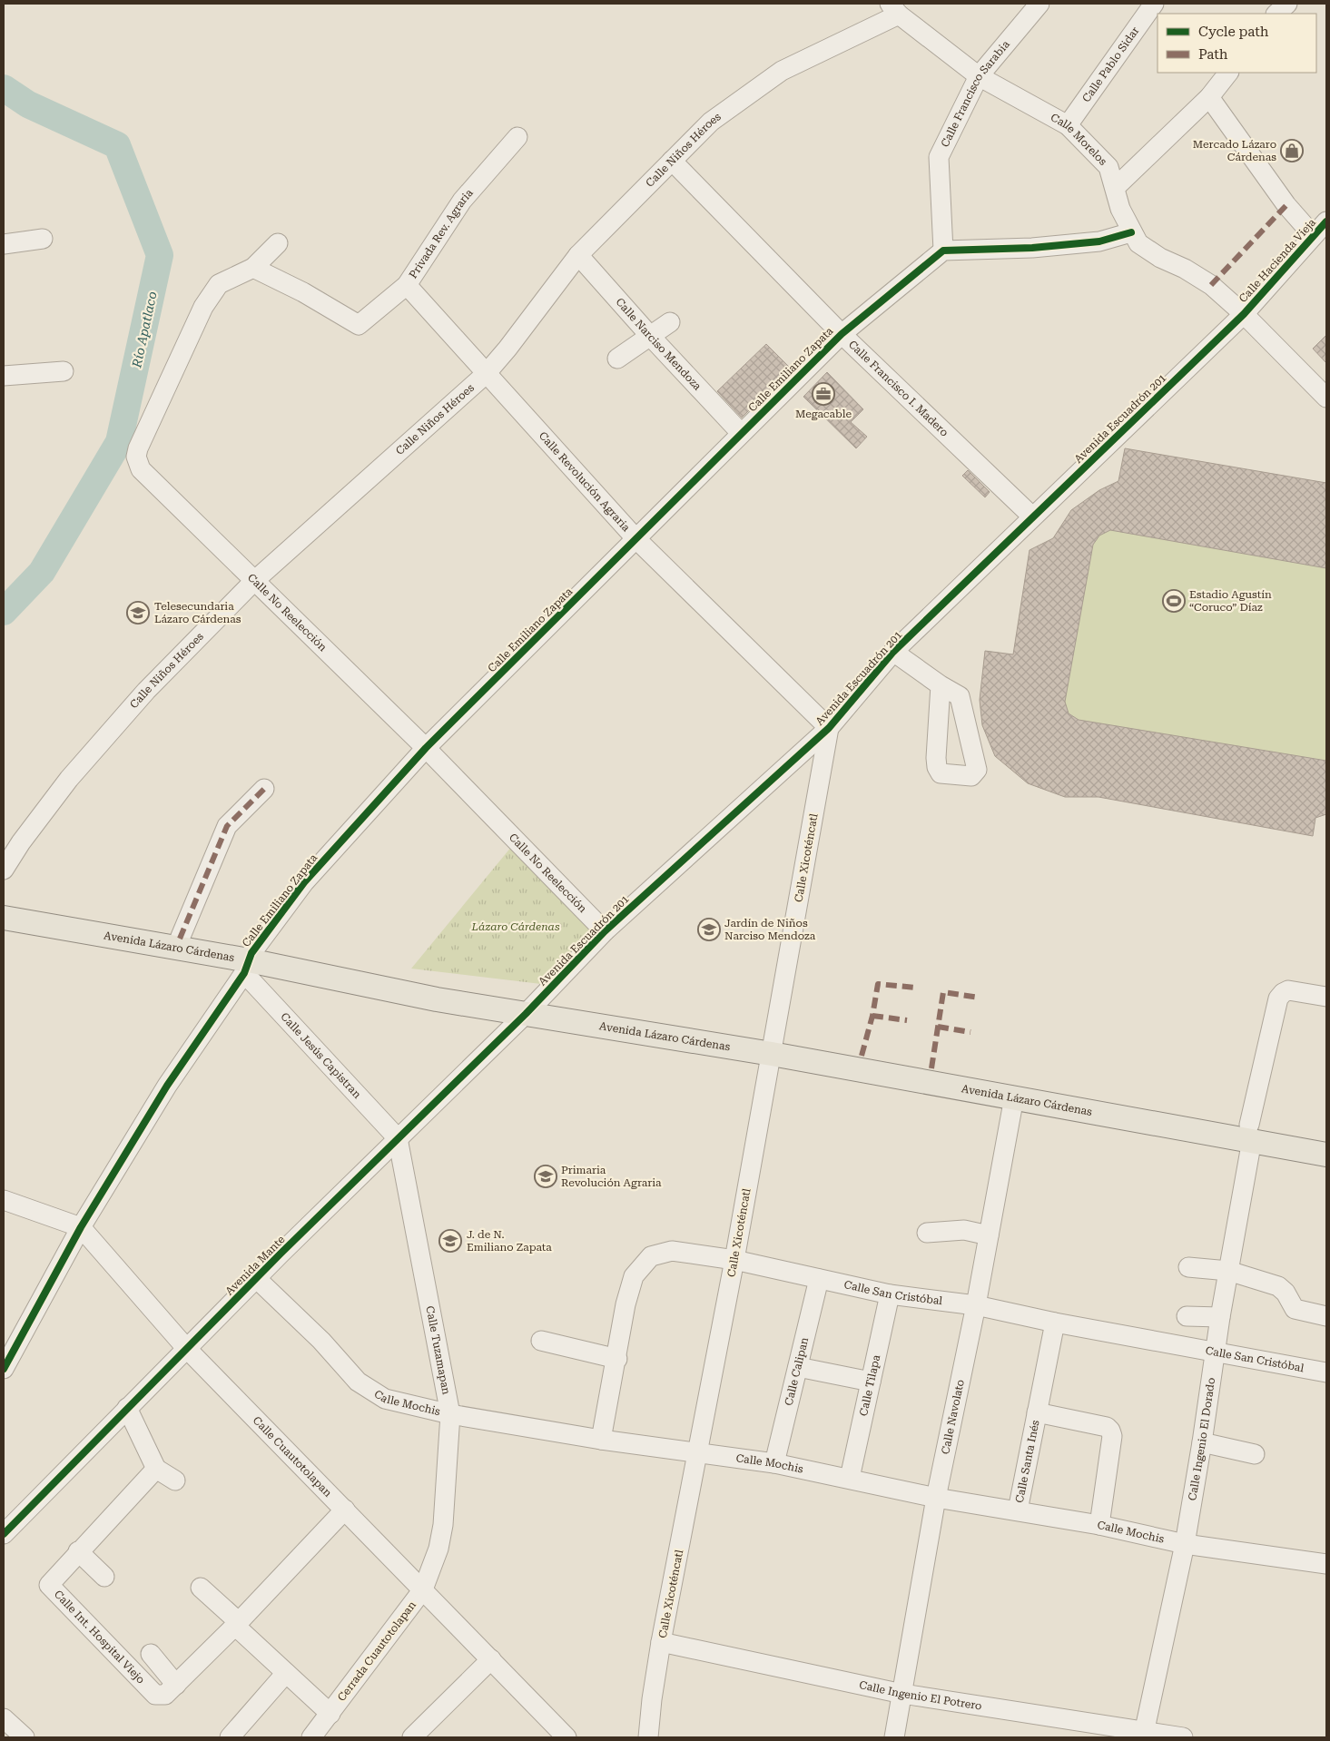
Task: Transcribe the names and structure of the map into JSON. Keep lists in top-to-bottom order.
{
  "streets": {
    "main road": ["Avenida Lázaro Cárdenas"],
    "street": [
      "Calle Pablo Sidar",
      "Calle Francisco Sarabia",
      "Calle Morelos",
      "Calle Niños Héroes",
      "Privada Rev. Agraria",
      "Calle Hacienda Vieja",
      "Calle Narciso Mendoza",
      "Calle Emiliano Zapata",
      "Calle Francisco I. Madero",
      "Avenida Escuadrón 201",
      "Calle Revolución Agraria",
      "Calle No Reelección",
      "Calle Xicoténcatl",
      "Calle Jesús Capistran",
      "Avenida Mante",
      "Calle San Cristóbal",
      "Calle Tuzamapan",
      "Calle Calipan",
      "Calle Tilapa",
      "Calle Mochis",
      "Calle Navolato",
      "Calle Ingenio El Dorado",
      "Calle Cuautotolapan",
      "Calle Santa Inés",
      "Calle Int. Hospital Viejo",
      "Cerrada Cuautotolapan",
      "Calle Ingenio El Potrero"
    ]
  },
  "crossings": [
    ["Calle Pablo Sidar", "Calle Morelos"],
    ["Calle Francisco Sarabia", "Calle Morelos"],
    ["Calle Francisco Sarabia", "Calle Emiliano Zapata"],
    ["Calle Morelos", "Calle Niños Héroes"],
    ["Calle Morelos", "Calle Hacienda Vieja"],
    ["Calle Morelos", "Avenida Escuadrón 201"],
    ["Calle Niños Héroes", "Calle Narciso Mendoza"],
    ["Calle Niños Héroes", "Calle Francisco I. Madero"],
    ["Calle Niños Héroes", "Calle Revolución Agraria"],
    ["Calle Niños Héroes", "Calle No Reelección"],
    ["Privada Rev. Agraria", "Calle Revolución Agraria"],
    ["Privada Rev. Agraria", "Calle No Reelección"],
    ["Calle Hacienda Vieja", "Avenida Escuadrón 201"],
    ["Calle Narciso Mendoza", "Calle Emiliano Zapata"],
    ["Calle Emiliano Zapata", "Calle Francisco I. Madero"],
    ["Calle Emiliano Zapata", "Calle Revolución Agraria"],
    ["Calle Emiliano Zapata", "Calle No Reelección"],
    ["Calle Emiliano Zapata", "Avenida Lázaro Cárdenas"],
    ["Calle Emiliano Zapata", "Calle Jesús Capistran"],
    ["Calle Emiliano Zapata", "Calle Cuautotolapan"],
    ["Calle Francisco I. Madero", "Avenida Escuadrón 201"],
    ["Avenida Escuadrón 201", "Calle Revolución Agraria"],
    ["Avenida Escuadrón 201", "Calle No Reelección"],
    ["Avenida Escuadrón 201", "Calle Xicoténcatl"],
    ["Avenida Escuadrón 201", "Avenida Lázaro Cárdenas"],
    ["Avenida Escuadrón 201", "Avenida Mante"],
    ["Calle Revolución Agraria", "Calle Xicoténcatl"],
    ["Calle Xicoténcatl", "Avenida Lázaro Cárdenas"],
    ["Calle Xicoténcatl", "Calle San Cristóbal"],
    ["Calle Xicoténcatl", "Calle Mochis"],
    ["Calle Xicoténcatl", "Calle Ingenio El Potrero"],
    ["Avenida Lázaro Cárdenas", "Calle Jesús Capistran"],
    ["Avenida Lázaro Cárdenas", "Avenida Mante"],
    ["Avenida Lázaro Cárdenas", "Calle Navolato"],
    ["Avenida Lázaro Cárdenas", "Calle Ingenio El Dorado"],
    ["Calle Jesús Capistran", "Avenida Mante"],
    ["Calle Jesús Capistran", "Calle Tuzamapan"],
    ["Avenida Mante", "Calle Tuzamapan"],
    ["Avenida Mante", "Calle Mochis"],
    ["Avenida Mante", "Calle Cuautotolapan"],
    ["Calle San Cristóbal", "Calle Calipan"],
    ["Calle San Cristóbal", "Calle Tilapa"],
    ["Calle San Cristóbal", "Calle Mochis"],
    ["Calle San Cristóbal", "Calle Navolato"],
    ["Calle San Cristóbal", "Calle Ingenio El Dorado"],
    ["Calle San Cristóbal", "Calle Santa Inés"],
    ["Calle Tuzamapan", "Calle Mochis"],
    ["Calle Tuzamapan", "Calle Cuautotolapan"],
    ["Calle Tuzamapan", "Cerrada Cuautotolapan"],
    ["Calle Calipan", "Calle Mochis"],
    ["Calle Tilapa", "Calle Mochis"],
    ["Calle Mochis", "Calle Navolato"],
    ["Calle Mochis", "Calle Ingenio El Dorado"],
    ["Calle Mochis", "Calle Santa Inés"],
    ["Calle Navolato", "Calle Ingenio El Potrero"],
    ["Calle Ingenio El Dorado", "Calle Ingenio El Potrero"],
    ["Calle Cuautotolapan", "Calle Int. Hospital Viejo"],
    ["Calle Cuautotolapan", "Cerrada Cuautotolapan"]
  ],
  "water": ["Río Apatlaco"],
  "parks": ["Lázaro Cárdenas"],
  "places": {
    "shop": ["Mercado Lázaro Cárdenas"],
    "office": ["Megacable"],
    "sports": ["Estadio Agustín “Coruco” Díaz"],
    "school or university": [
      "Telesecundaria Lázaro Cárdenas",
      "Jardín de Niños Narciso Mendoza",
      "Primaria Revolución Agraria",
      "J. de N. Emiliano Zapata"
    ]
  },
  "legend": ["Cycle path", "Path"]
}
